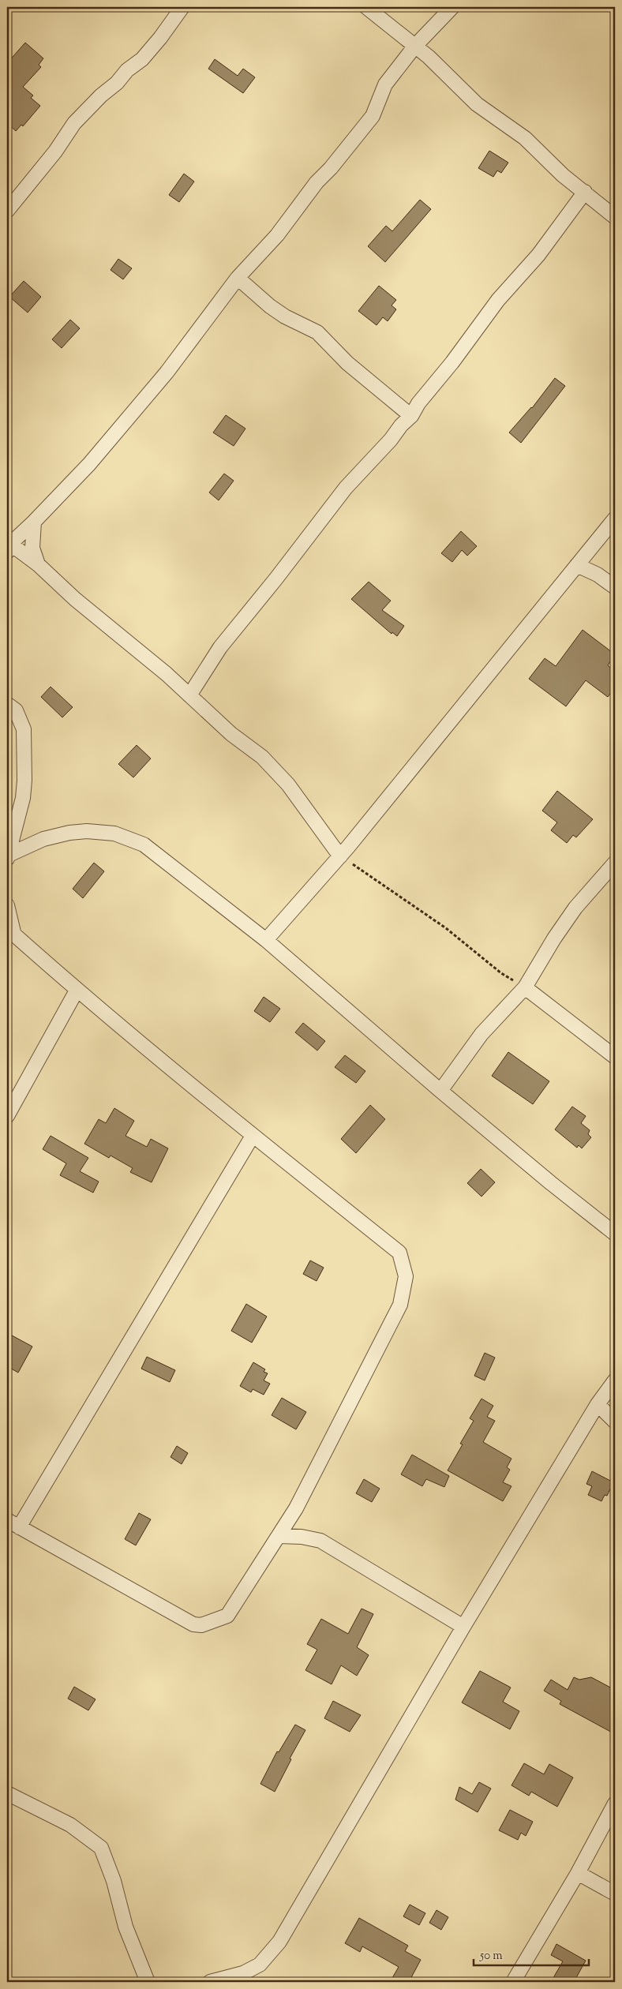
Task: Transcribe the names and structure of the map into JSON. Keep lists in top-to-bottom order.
{
  "scale_bar": "50 m"
}
